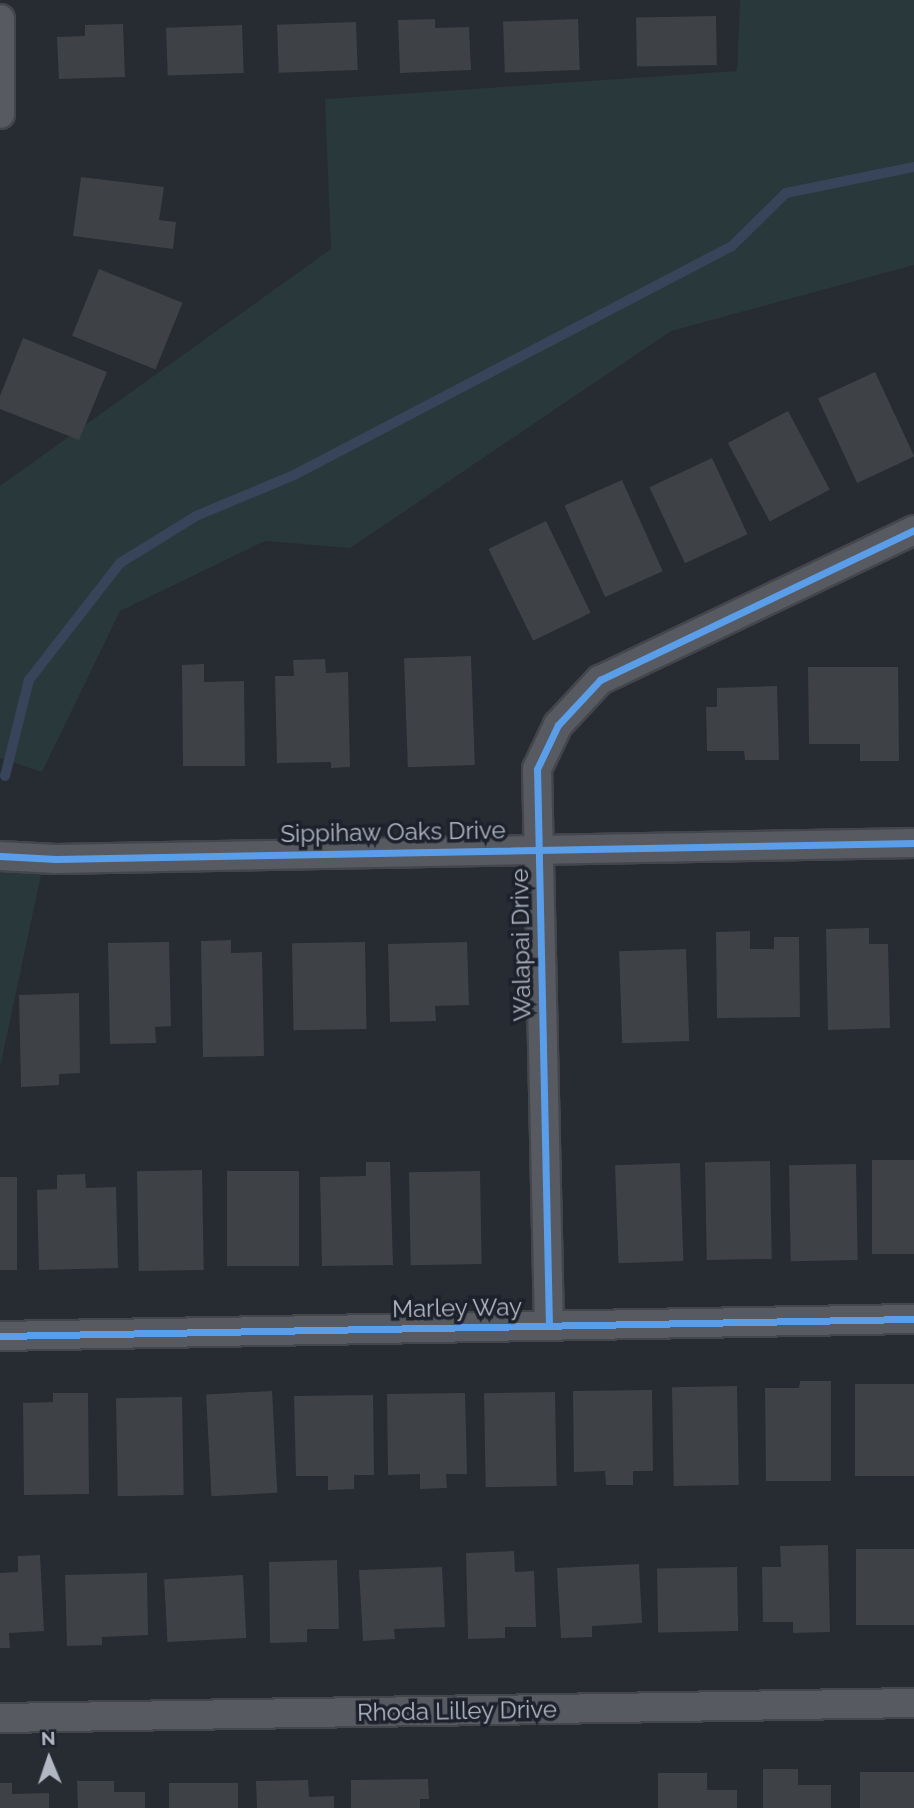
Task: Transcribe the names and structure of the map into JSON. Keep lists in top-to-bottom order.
{
  "streets": {
    "street": [
      "Sippihaw Oaks Drive",
      "Walapai Drive",
      "Marley Way",
      "Rhoda Lilley Drive"
    ]
  },
  "crossings": [
    ["Sippihaw Oaks Drive", "Walapai Drive"],
    ["Walapai Drive", "Marley Way"]
  ],
  "north": "top"
}
